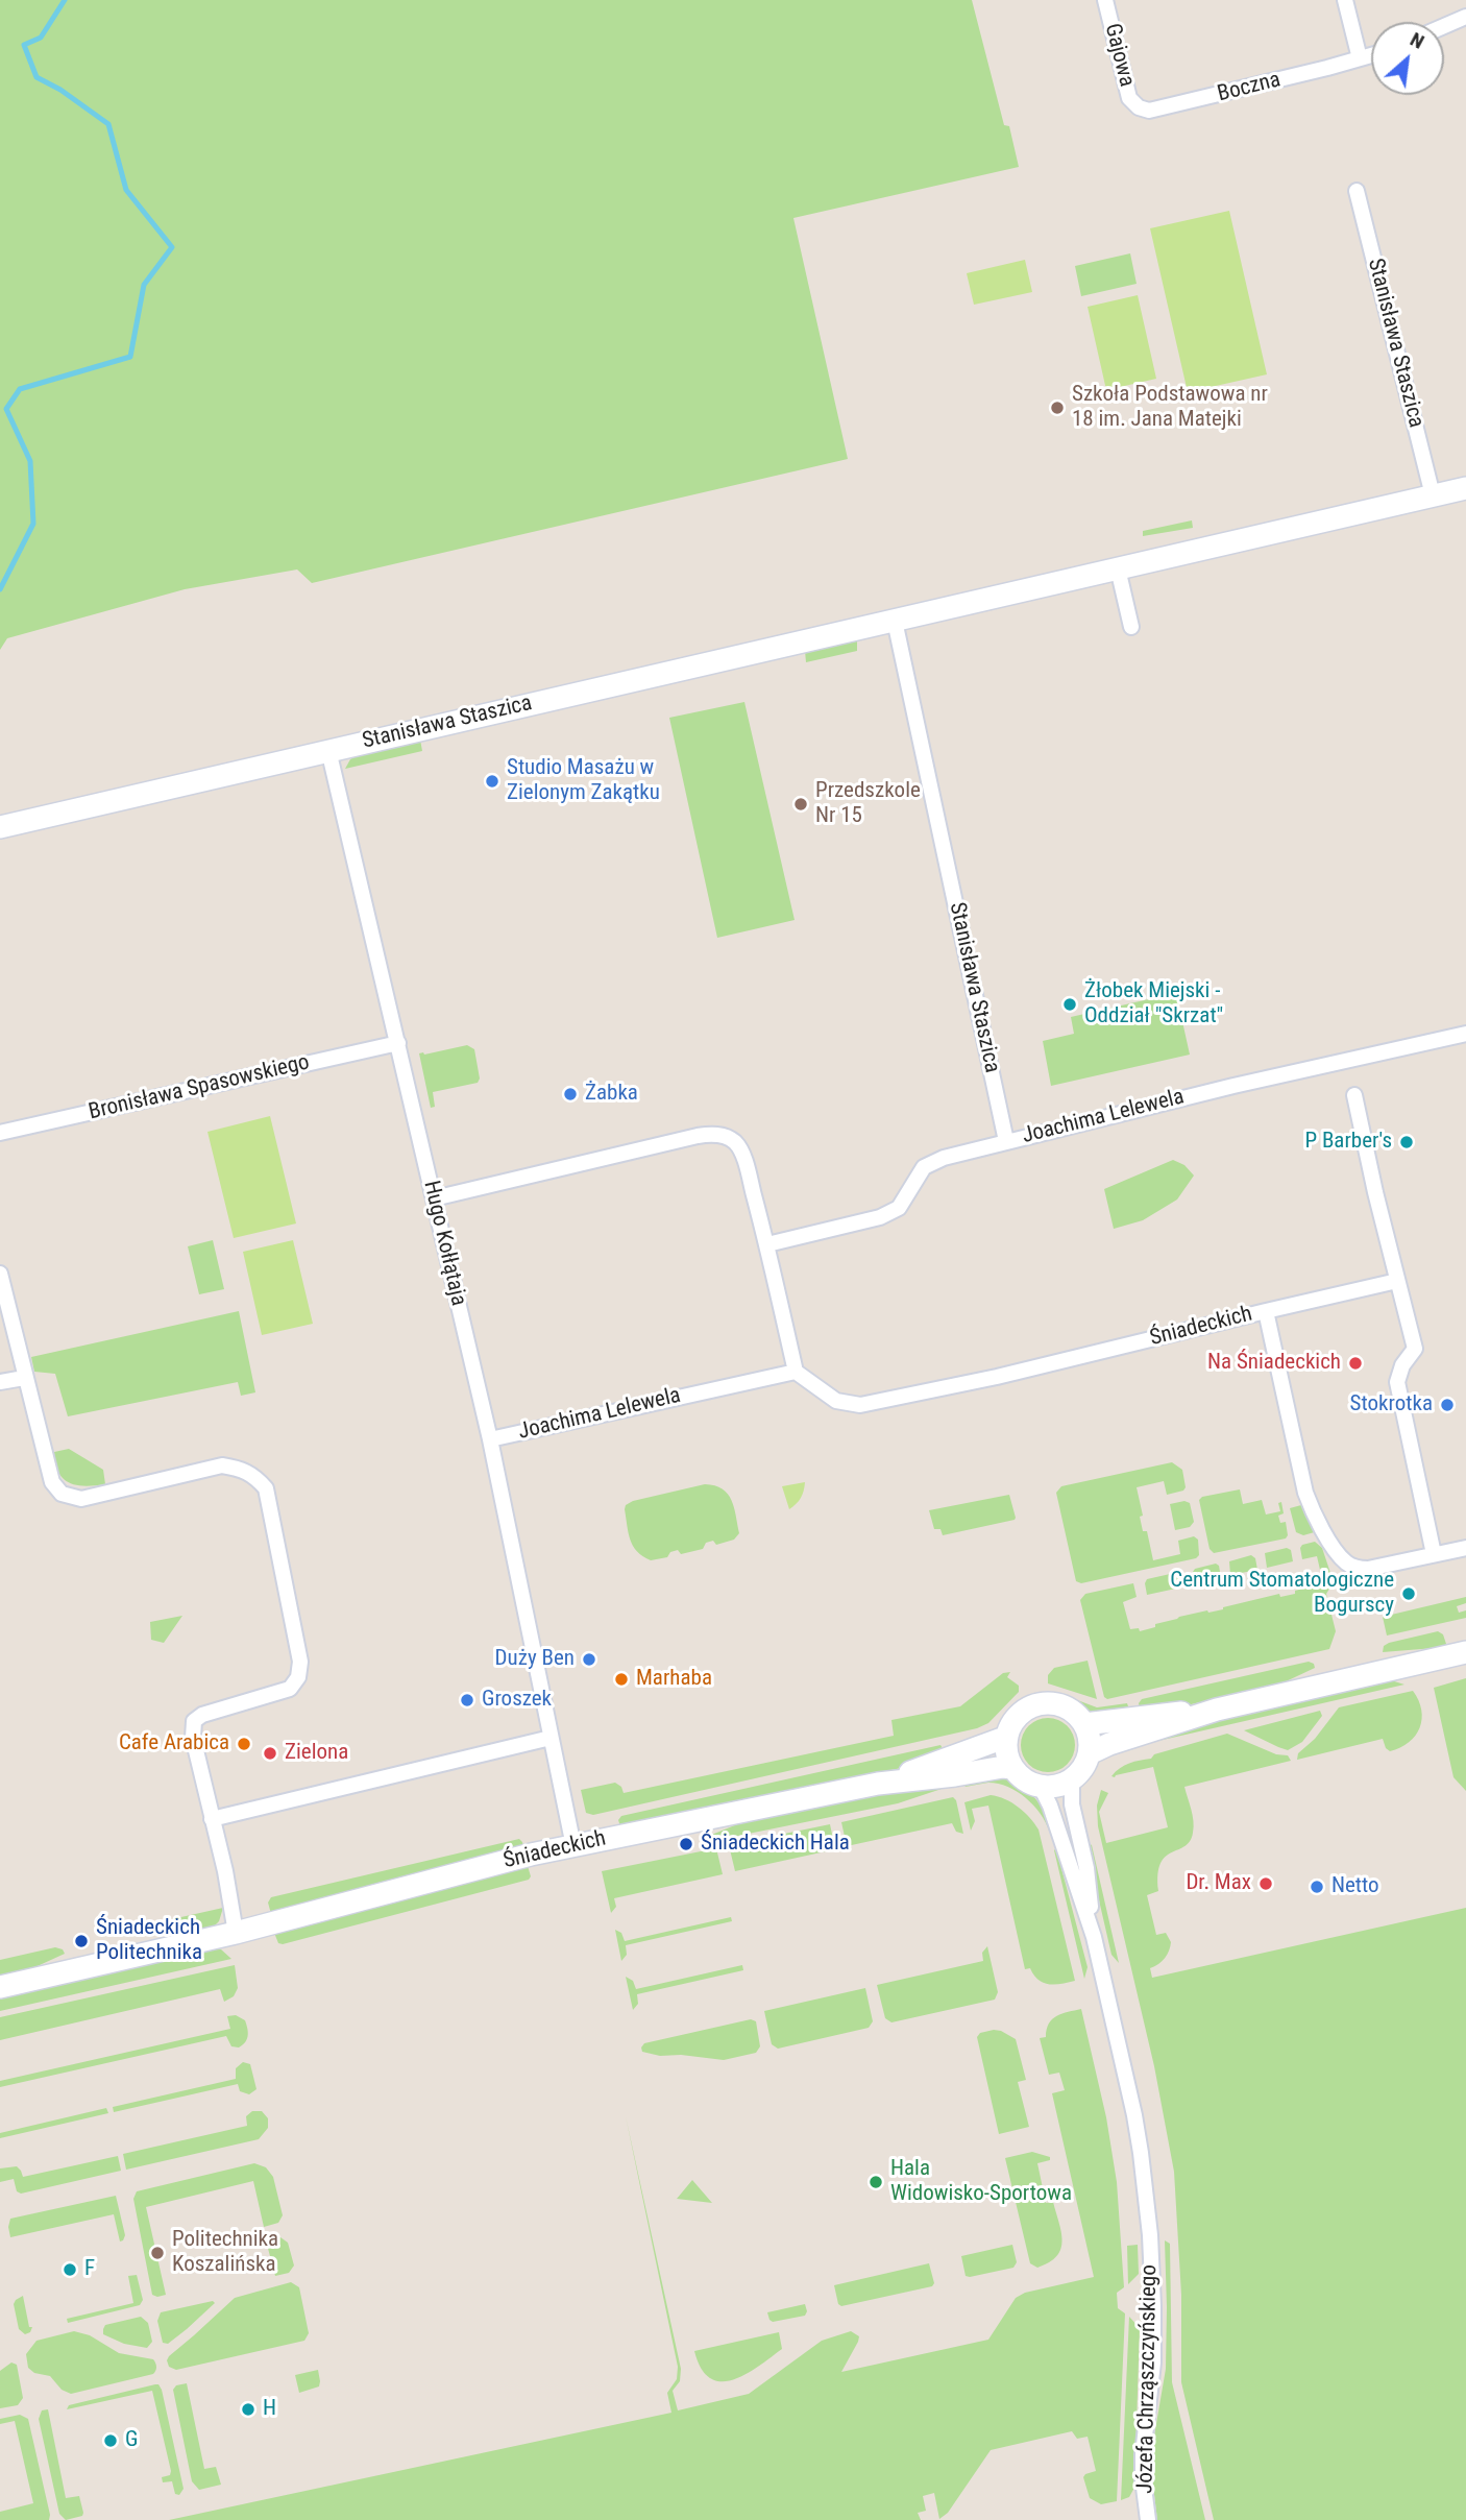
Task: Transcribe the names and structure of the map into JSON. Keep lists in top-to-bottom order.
{
  "streets": {
    "street": [
      "Gajowa",
      "Boczna",
      "Stanisława Staszica",
      "Bronisława Spasowskiego",
      "Joachima Lelewela",
      "Hugo Kołłątaja",
      "Śniadeckich",
      "Józefa Chrząszczyńskiego"
    ]
  },
  "crossings": [
    ["Gajowa", "Boczna"],
    ["Stanisława Staszica", "Joachima Lelewela"],
    ["Stanisława Staszica", "Hugo Kołłątaja"],
    ["Bronisława Spasowskiego", "Hugo Kołłątaja"],
    ["Joachima Lelewela", "Hugo Kołłątaja"],
    ["Joachima Lelewela", "Śniadeckich"],
    ["Hugo Kołłątaja", "Śniadeckich"],
    ["Śniadeckich", "Józefa Chrząszczyńskiego"]
  ],
  "places": [
    "Szkoła Podstawowa nr 18 im. Jana Matejki",
    "Studio Masażu w Zielonym Zakątku",
    "Przedszkole Nr 15",
    "Żłobek Miejski - Oddział \"Skrzat\"",
    "Żabka",
    "P Barber's",
    "Na Śniadeckich",
    "Stokrotka",
    "Centrum Stomatologiczne Bogurscy",
    "Duży Ben",
    "Marhaba",
    "Groszek",
    "Cafe Arabica",
    "Zielona",
    "Śniadeckich Hala",
    "Dr. Max",
    "Netto",
    "Śniadeckich Politechnika",
    "Hala Widowisko-Sportowa",
    "Politechnika Koszalińska",
    "F",
    "H",
    "G"
  ],
  "north": "top right"
}
